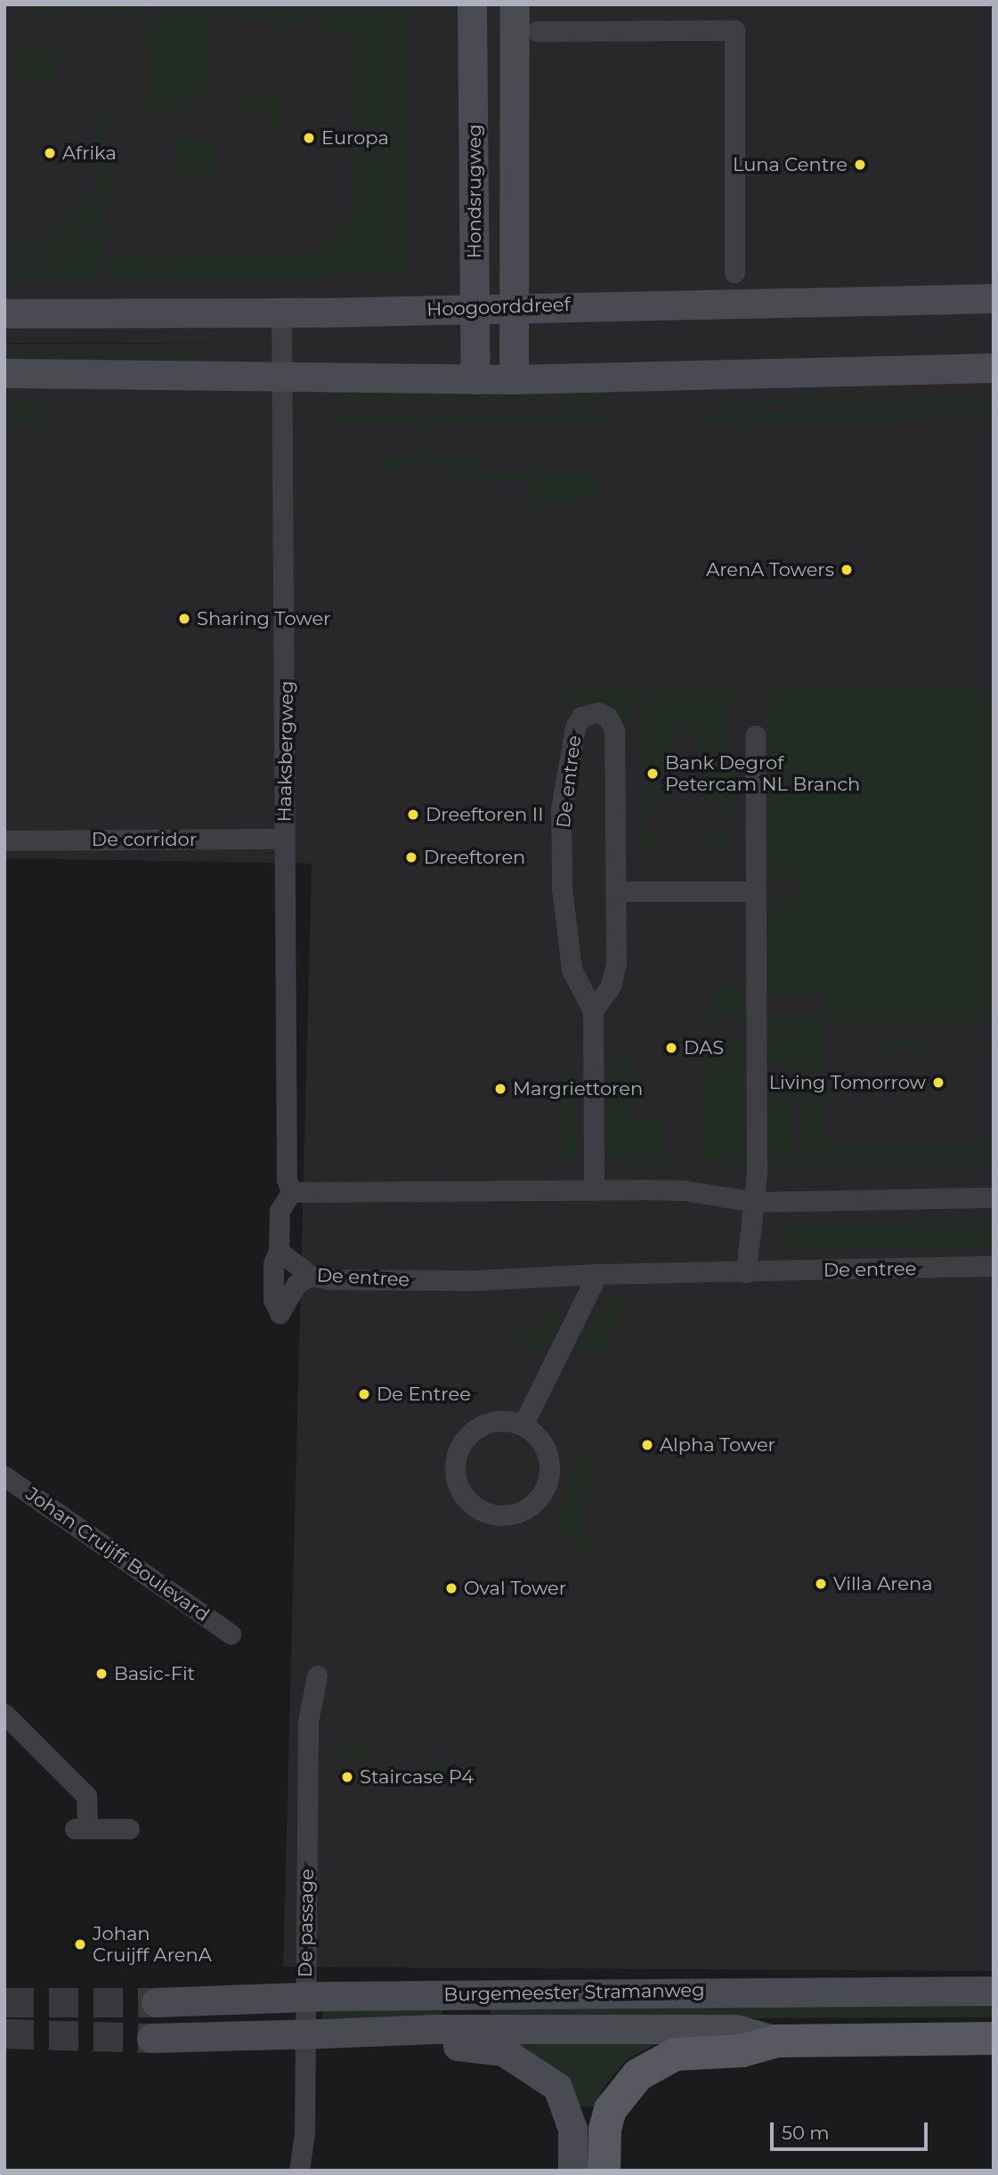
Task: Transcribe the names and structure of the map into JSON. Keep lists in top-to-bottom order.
{
  "streets": {
    "main road": ["Burgemeester Stramanweg"],
    "street": [
      "Hondsrugweg",
      "Hoogoorddreef",
      "Haaksbergweg",
      "De entree",
      "De corridor",
      "Johan Cruijff Boulevard",
      "De passage"
    ]
  },
  "crossings": [
    ["Hondsrugweg", "Hoogoorddreef"],
    ["Hoogoorddreef", "Haaksbergweg"],
    ["Haaksbergweg", "De corridor"]
  ],
  "places": [
    "Europa",
    "Afrika",
    "Luna Centre",
    "ArenA Towers",
    "Sharing Tower",
    "Bank Degrof Petercam NL Branch",
    "Dreeftoren II",
    "Dreeftoren",
    "DAS",
    "Living Tomorrow",
    "Margriettoren",
    "De Entree",
    "Alpha Tower",
    "Villa Arena",
    "Oval Tower",
    "Basic-Fit",
    "Staircase P4",
    "Johan Cruijff ArenA"
  ],
  "scale_bar": "50 m"
}
